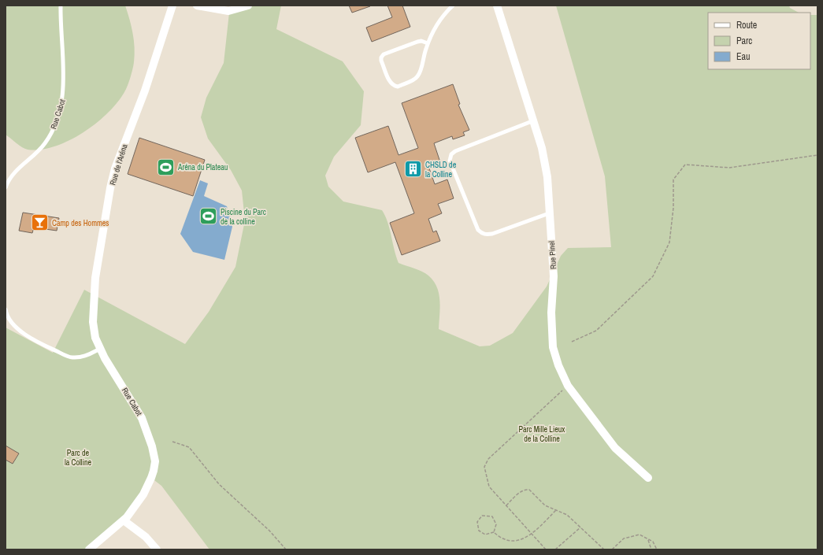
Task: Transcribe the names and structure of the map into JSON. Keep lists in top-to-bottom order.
{
  "streets": {
    "street": ["Rue Cabot", "Rue de l'Aréna", "Rue Pinel"]
  },
  "crossings": [
    ["Rue Cabot", "Rue de l'Aréna"]
  ],
  "parks": ["Parc Mille Lieux de la Colline", "Parc de la Colline"],
  "places": {
    "sports": ["Aréna du Plateau", "Piscine du Parc de la colline"],
    "building": ["CHSLD de la Colline"],
    "bar": ["Camp des Hommes"]
  },
  "legend": ["Route", "Parc", "Eau"]
}
